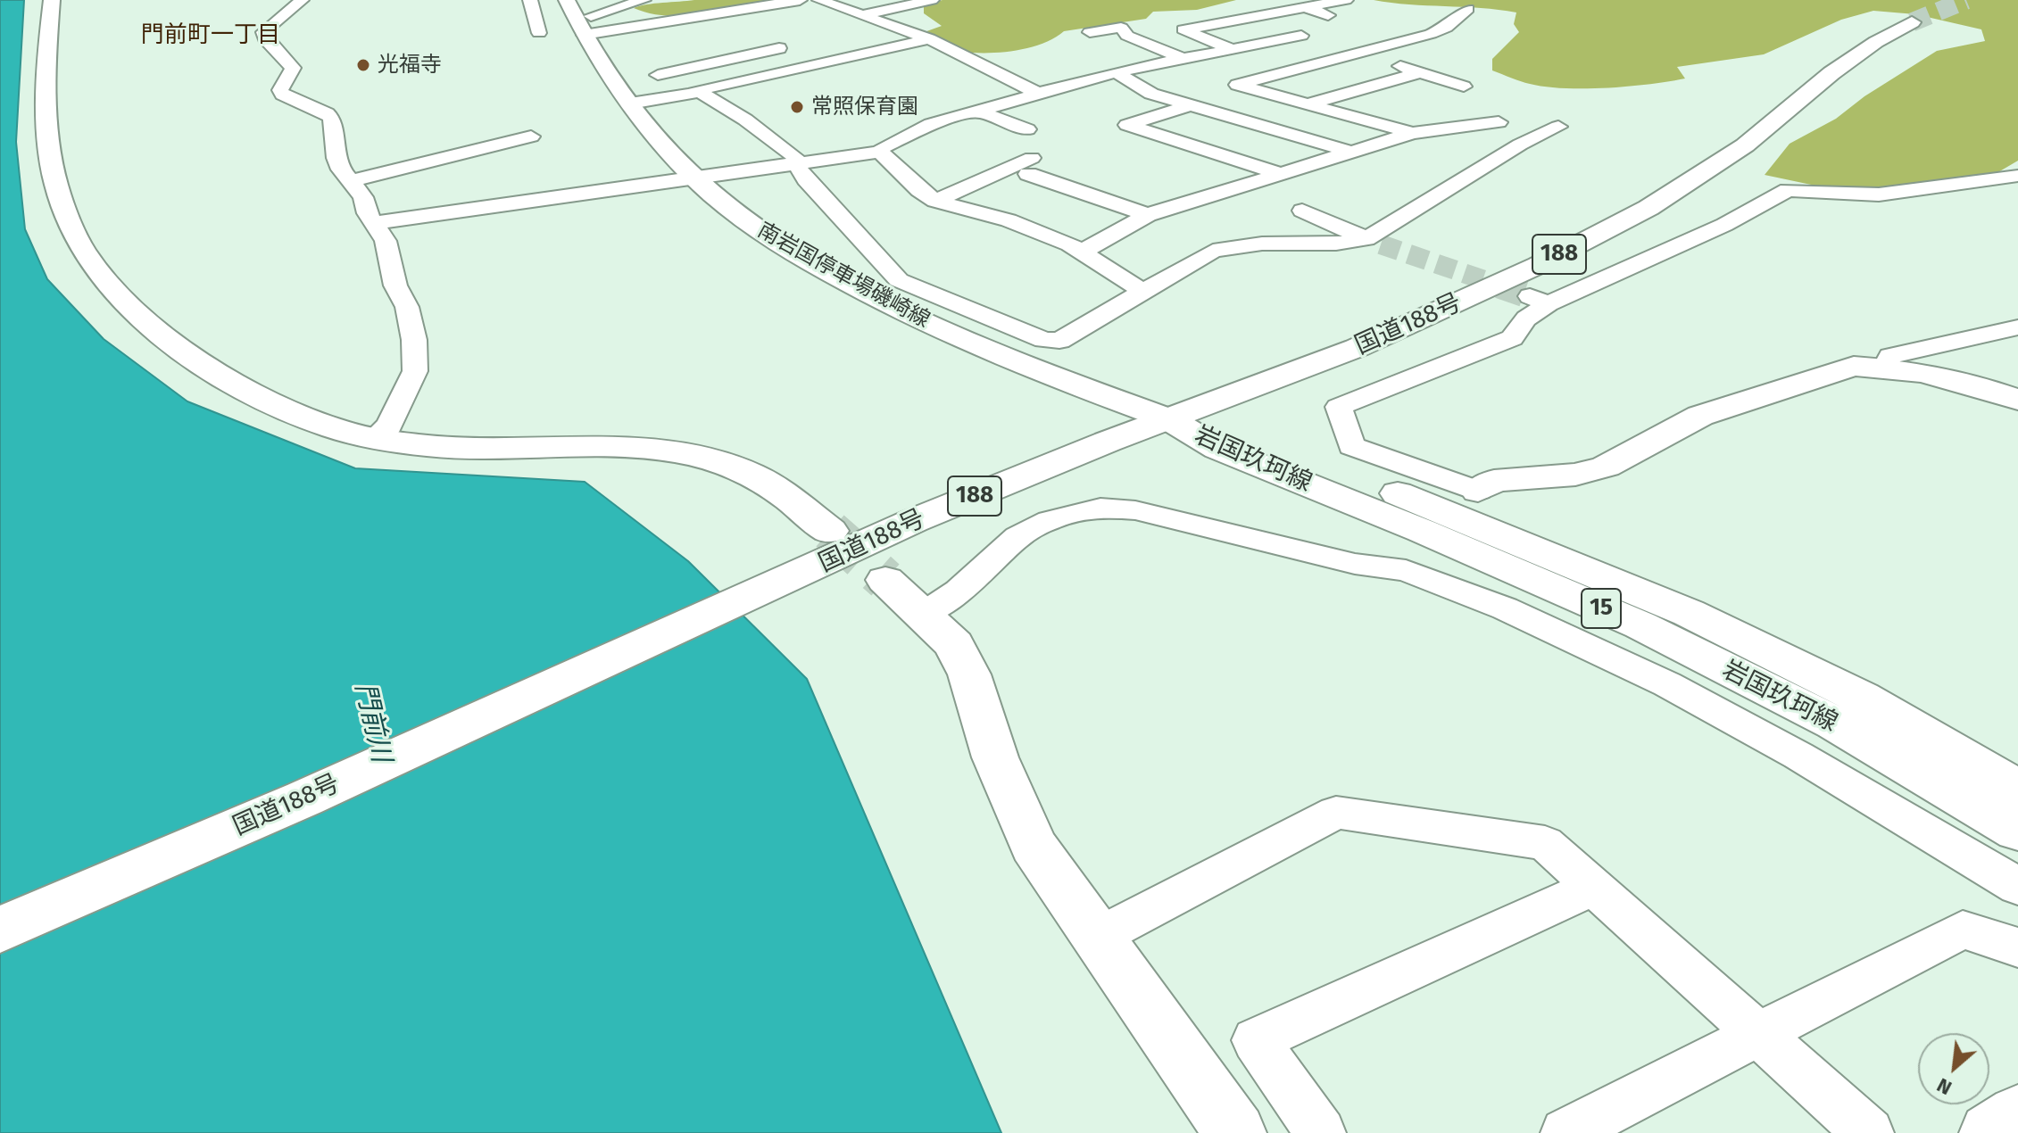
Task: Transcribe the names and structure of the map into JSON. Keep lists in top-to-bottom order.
{
  "streets": {
    "main road": [
      "188",
      "南岩国停車場磯崎線",
      "国道188号",
      "岩国玖珂線",
      "15"
    ]
  },
  "crossings": [
    ["南岩国停車場磯崎線", "国道188号"],
    ["南岩国停車場磯崎線", "岩国玖珂線"],
    ["国道188号", "岩国玖珂線"]
  ],
  "districts": ["門前町一丁目"],
  "water": ["門前川"],
  "places": ["光福寺", "常照保育園"],
  "north": "bottom left"
}
